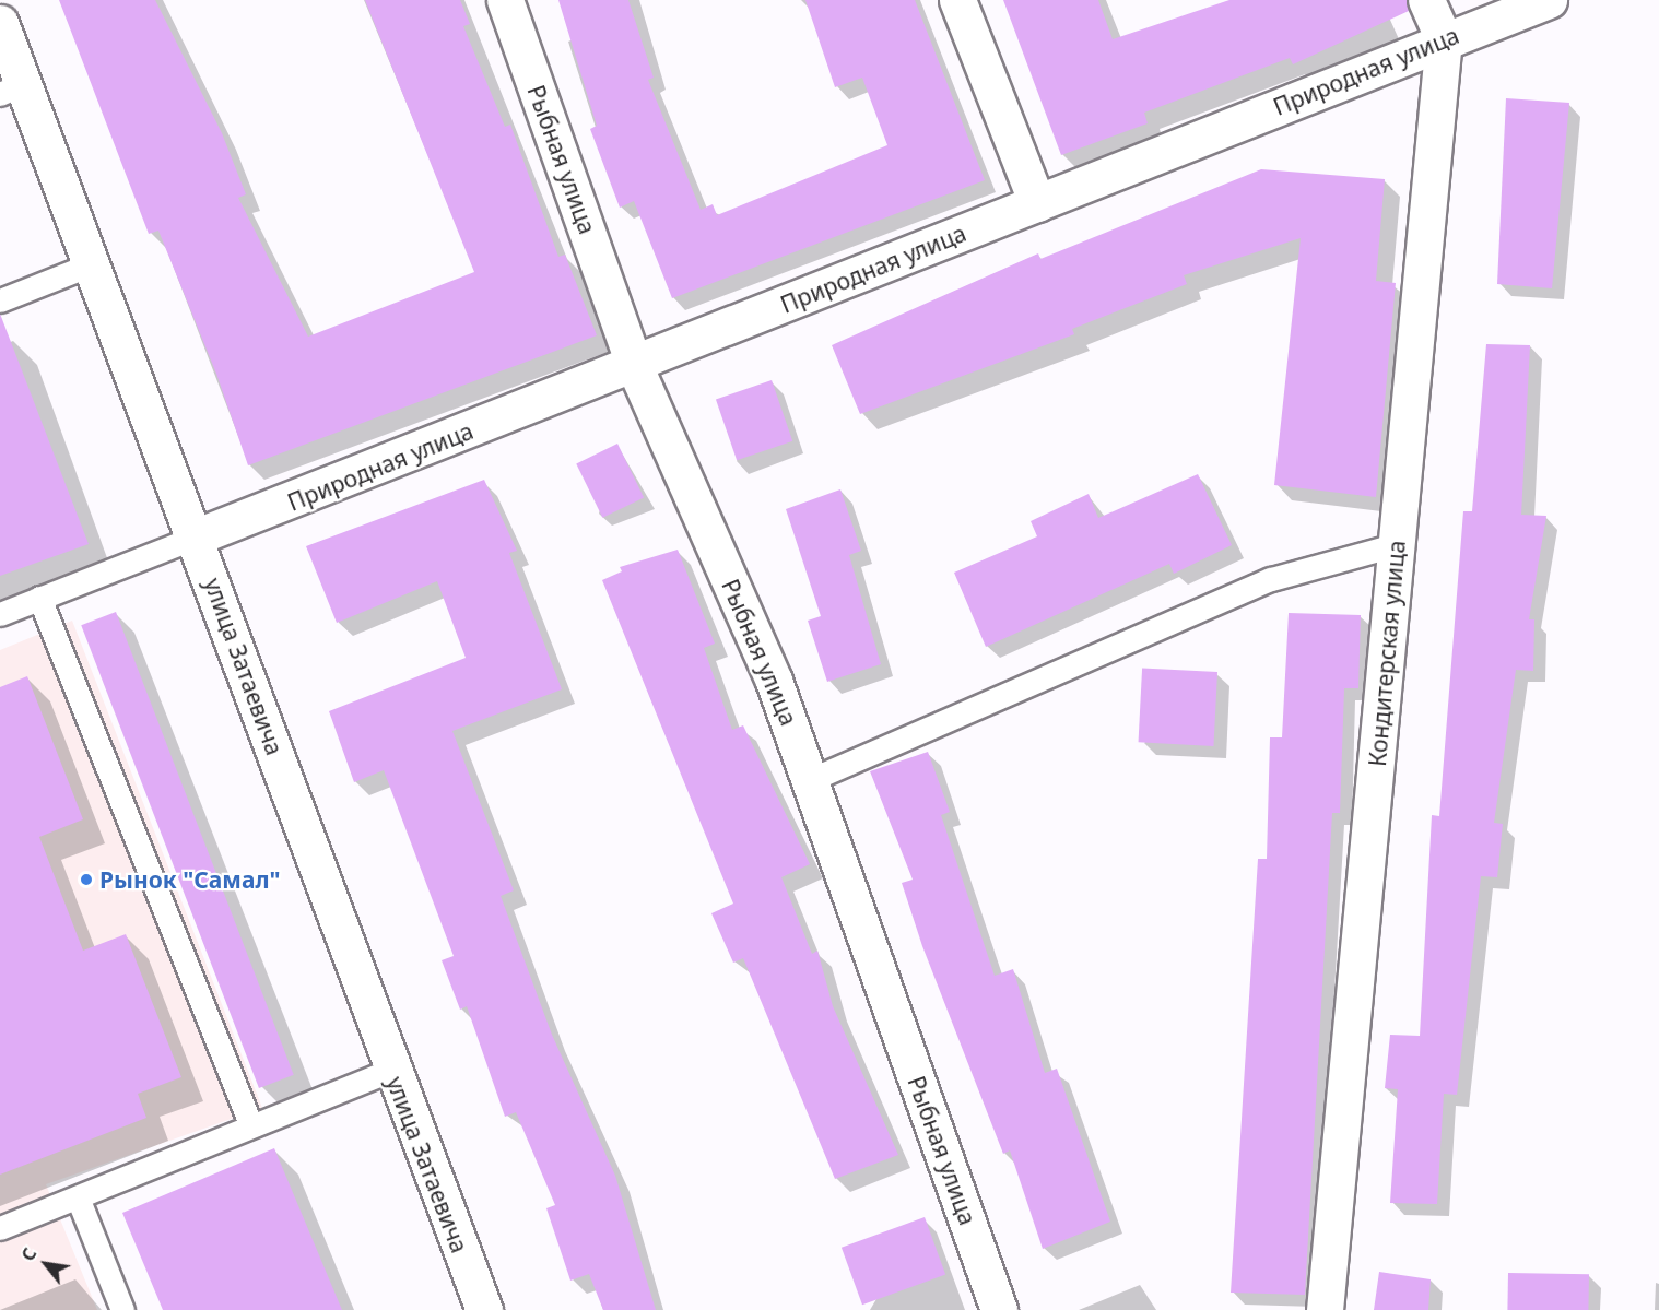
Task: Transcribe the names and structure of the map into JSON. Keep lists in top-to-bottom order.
{
  "streets": {
    "street": [
      "Природная улица",
      "Рыбная улица",
      "Кондитерская улица",
      "улица Затаевича"
    ]
  },
  "crossings": [
    ["Природная улица", "Рыбная улица"],
    ["Природная улица", "Кондитерская улица"],
    ["Природная улица", "улица Затаевича"]
  ],
  "places": ["Рынок \"Самал\""],
  "north": "top left"
}
